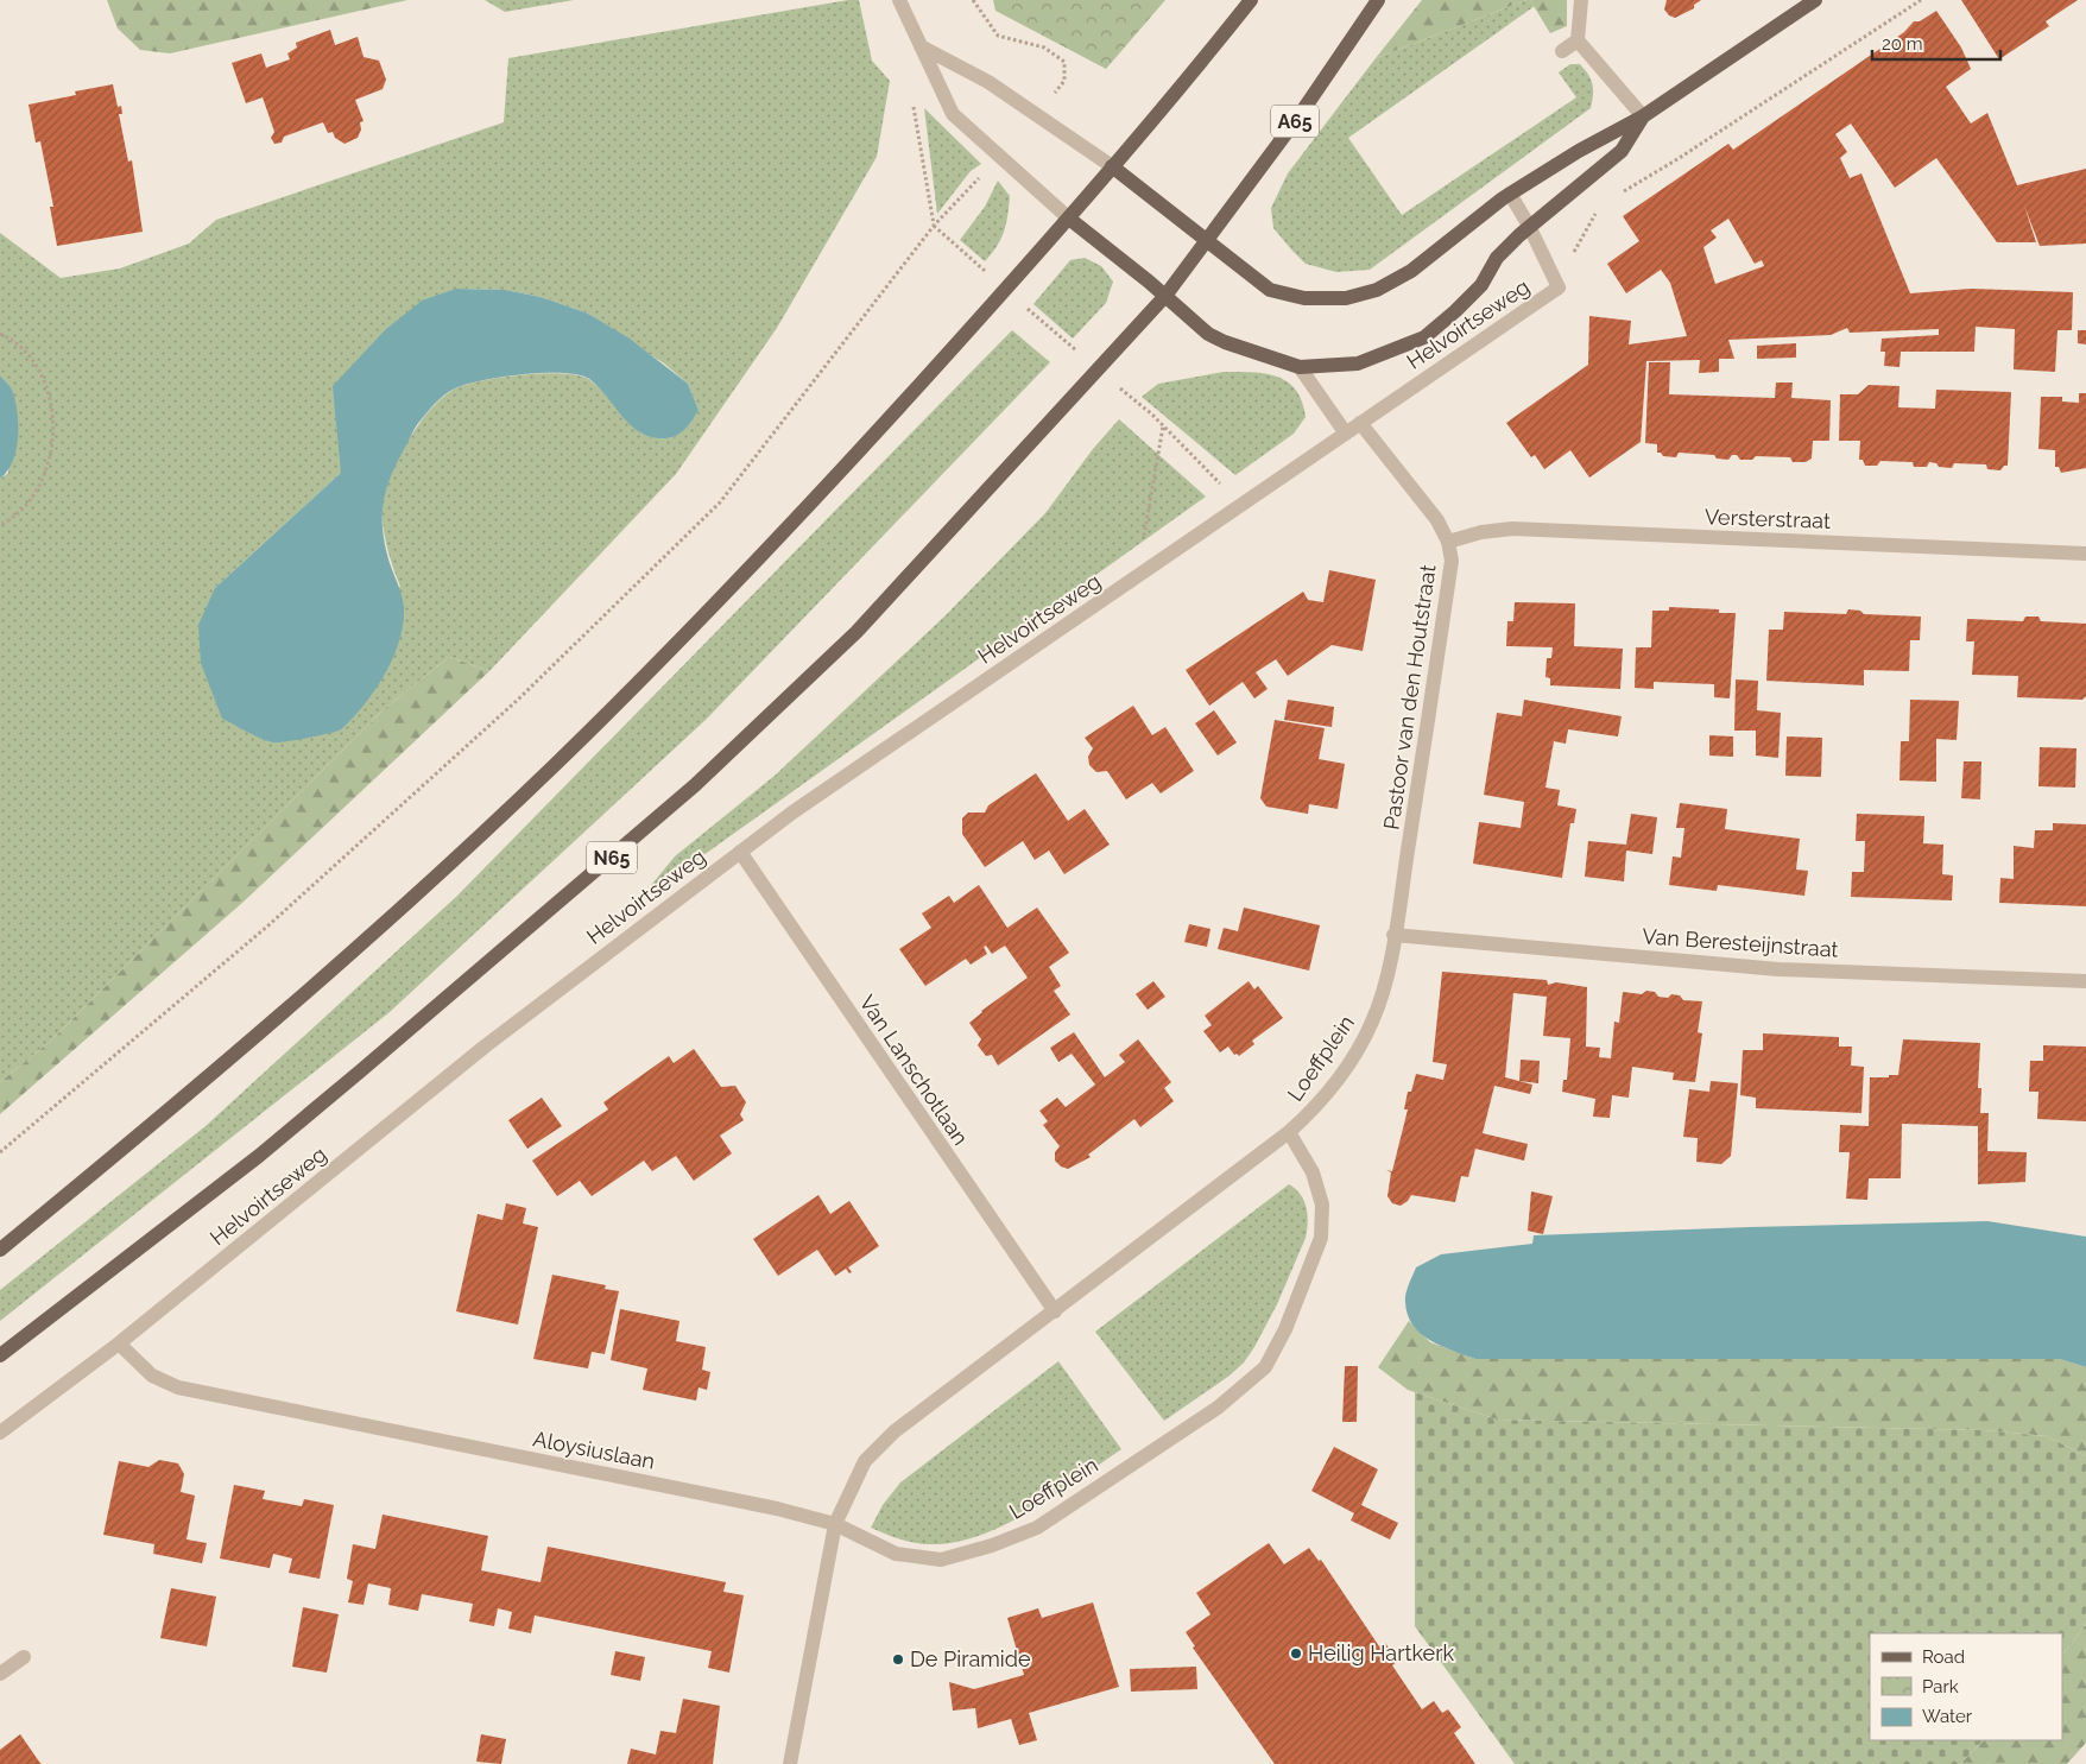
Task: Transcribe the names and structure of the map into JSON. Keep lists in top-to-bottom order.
{
  "streets": {
    "main road": ["A65", "Helvoirtseweg", "N65"],
    "street": [
      "Versterstraat",
      "Pastoor van den Houtstraat",
      "Van Beresteijnstraat",
      "Loeffplein",
      "Van Lanschotlaan",
      "Aloysiuslaan"
    ]
  },
  "crossings": [
    ["A65", "Helvoirtseweg"],
    ["Helvoirtseweg", "Pastoor van den Houtstraat"],
    ["Helvoirtseweg", "Van Lanschotlaan"],
    ["Helvoirtseweg", "Aloysiuslaan"],
    ["Versterstraat", "Pastoor van den Houtstraat"],
    ["Pastoor van den Houtstraat", "Van Beresteijnstraat"],
    ["Pastoor van den Houtstraat", "Loeffplein"],
    ["Van Beresteijnstraat", "Loeffplein"],
    ["Loeffplein", "Van Lanschotlaan"],
    ["Loeffplein", "Aloysiuslaan"]
  ],
  "places": ["Heilig Hartkerk", "De Piramide"],
  "legend": ["Road", "Park", "Water"],
  "scale_bar": "20 m"
}
